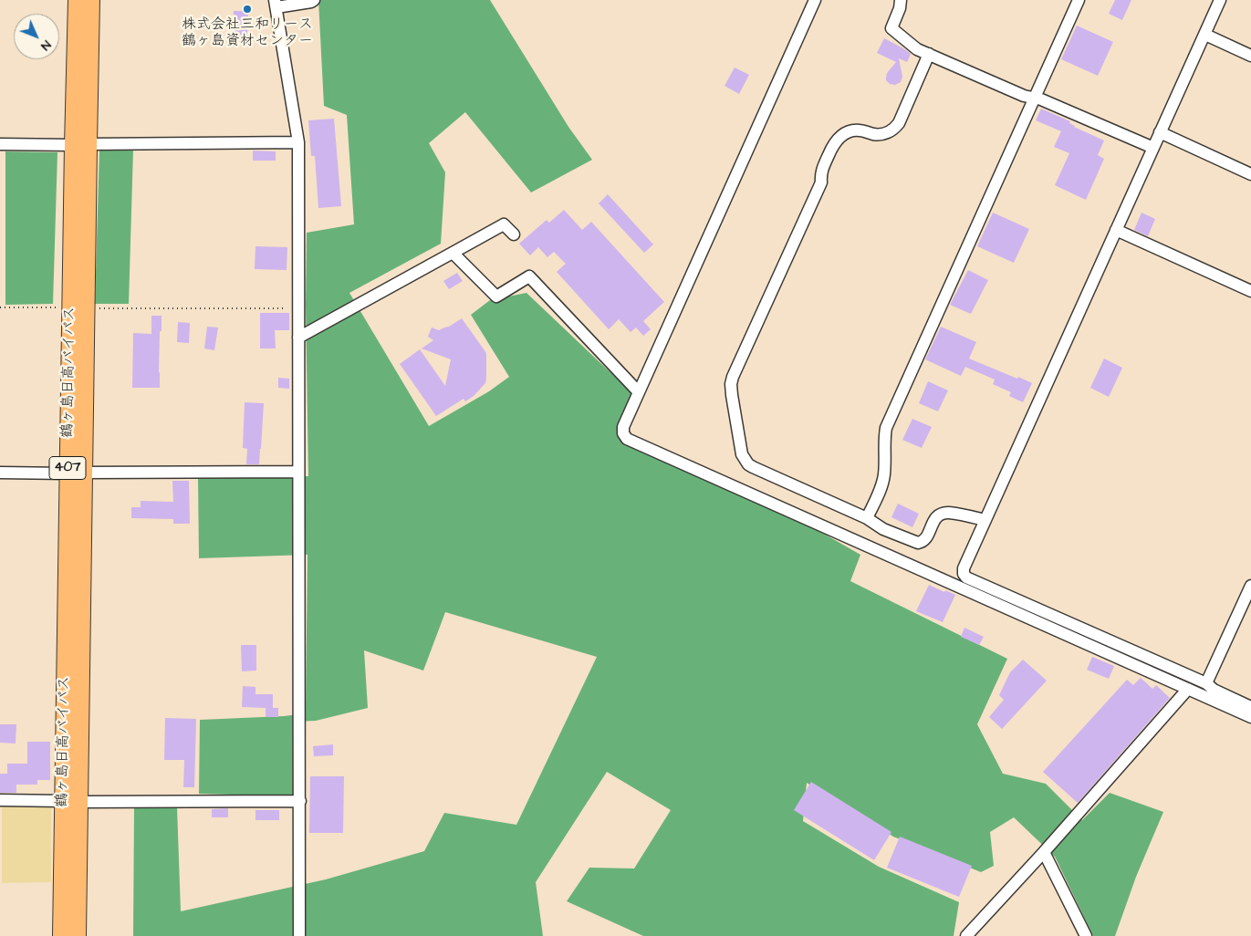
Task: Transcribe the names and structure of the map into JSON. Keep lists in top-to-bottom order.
{
  "streets": {
    "highway": ["鶴ヶ島日高バイパス", "407"]
  },
  "places": ["株式会社三和リース 鶴ヶ島資材センター"],
  "north": "bottom right"
}
